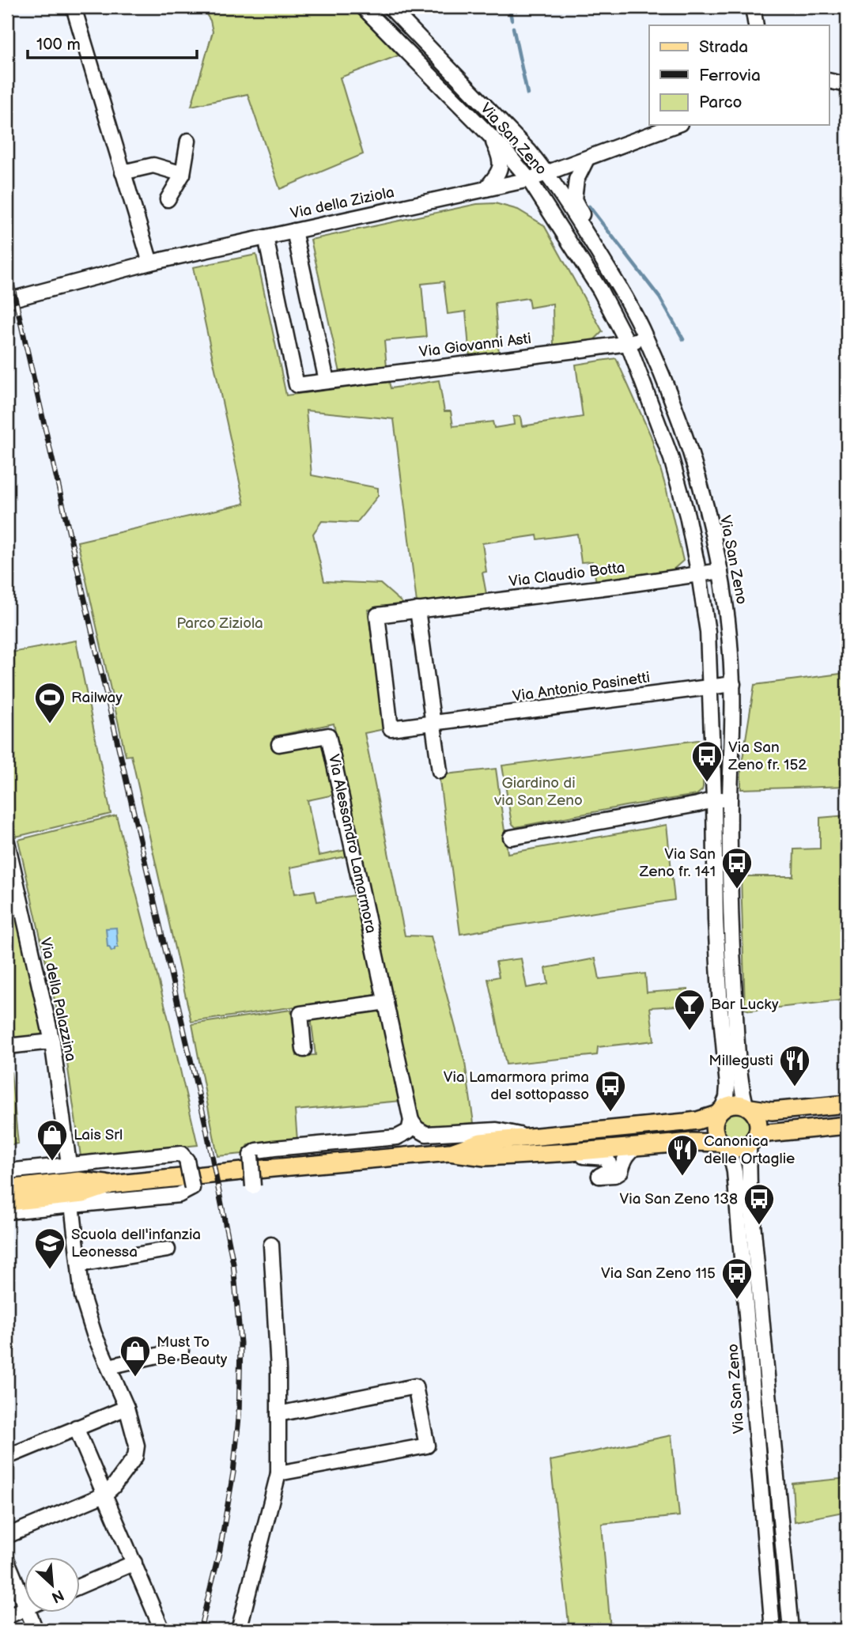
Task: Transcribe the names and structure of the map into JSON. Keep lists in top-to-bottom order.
{
  "streets": {
    "street": [
      "Via San Zeno",
      "Via della Ziziola",
      "Via Giovanni Asti",
      "Via Claudio Botta",
      "Via Antonio Pasinetti",
      "Via Alessandro Lamarmora",
      "Via della Palazzina"
    ]
  },
  "crossings": [
    ["Via San Zeno", "Via della Ziziola"],
    ["Via San Zeno", "Via Giovanni Asti"],
    ["Via San Zeno", "Via Claudio Botta"],
    ["Via San Zeno", "Via Antonio Pasinetti"],
    ["Via della Ziziola", "Via Giovanni Asti"],
    ["Via Claudio Botta", "Via Antonio Pasinetti"]
  ],
  "parks": ["Parco Ziziola", "Giardino di via San Zeno"],
  "places": {
    "sports": ["Railway"],
    "bus stop": [
      "Via San Zeno fr. 152",
      "Via San Zeno fr. 141",
      "Via Lamarmora prima del sottopasso",
      "Via San Zeno 138",
      "Via San Zeno 115"
    ],
    "bar": ["Bar Lucky"],
    "restaurant": ["Millegusti", "Canonica delle Ortaglie"],
    "shop": ["Lais Srl", "Must To Be Beauty"],
    "school or university": ["Scuola dell'infanzia Leonessa"]
  },
  "legend": ["Strada", "Ferrovia", "Parco"],
  "scale_bar": "100 m",
  "north": "bottom right"
}
